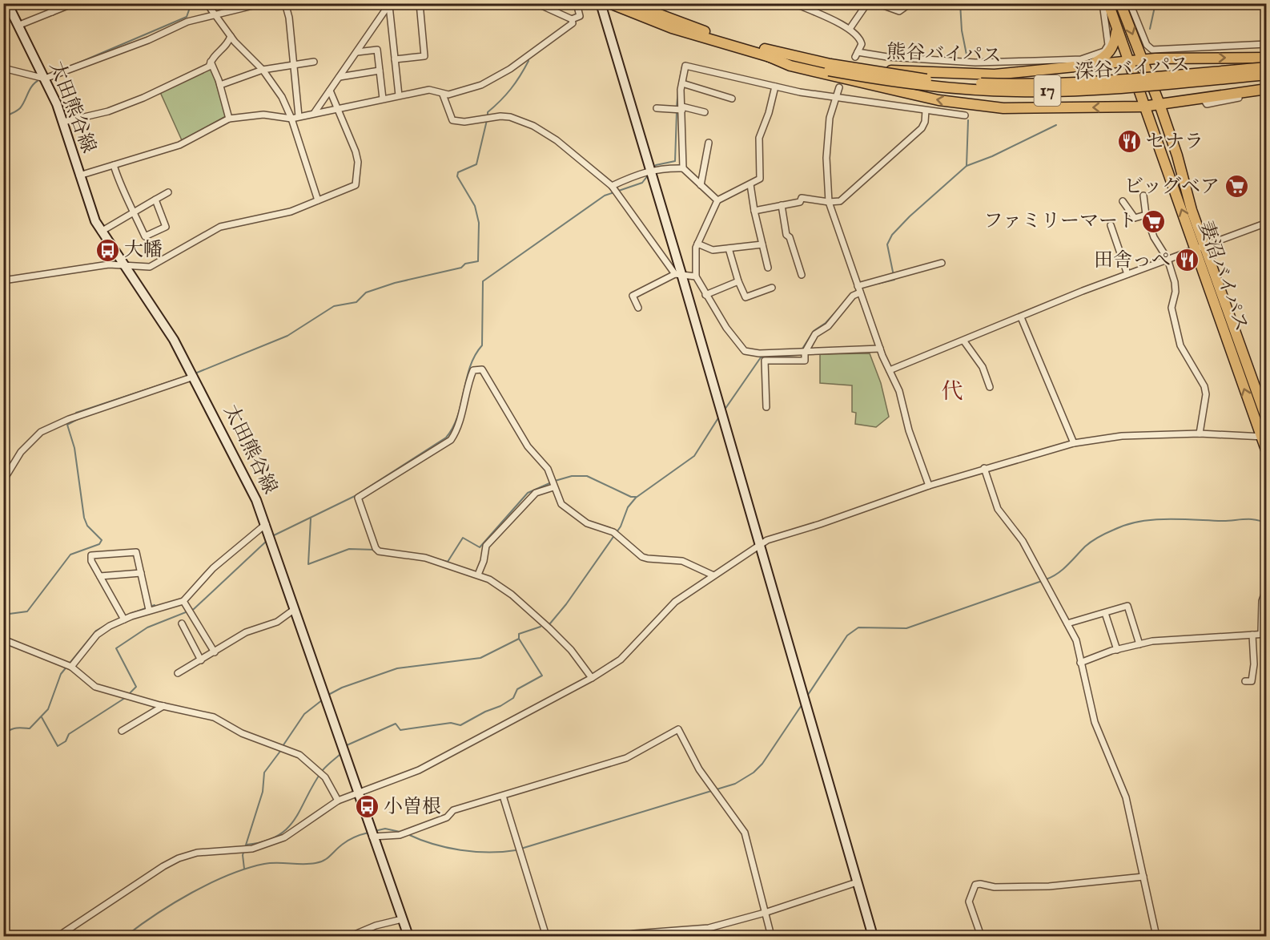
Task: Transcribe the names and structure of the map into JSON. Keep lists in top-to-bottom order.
{
  "streets": {
    "highway": [
      "熊谷バイパス",
      "深谷バイパス",
      "17",
      "妻沼バイパス"
    ],
    "main road": ["太田熊谷線"]
  },
  "crossings": [
    ["熊谷バイパス", "深谷バイパス"],
    ["熊谷バイパス", "17"],
    ["熊谷バイパス", "妻沼バイパス"],
    ["17", "妻沼バイパス"]
  ],
  "districts": ["代"],
  "places": {
    "restaurant": ["セナラ", "田舎っぺ"],
    "supermarket": ["ビッグベア", "ファミリーマート"],
    "bus stop": ["大幡", "小曽根"]
  }
}
